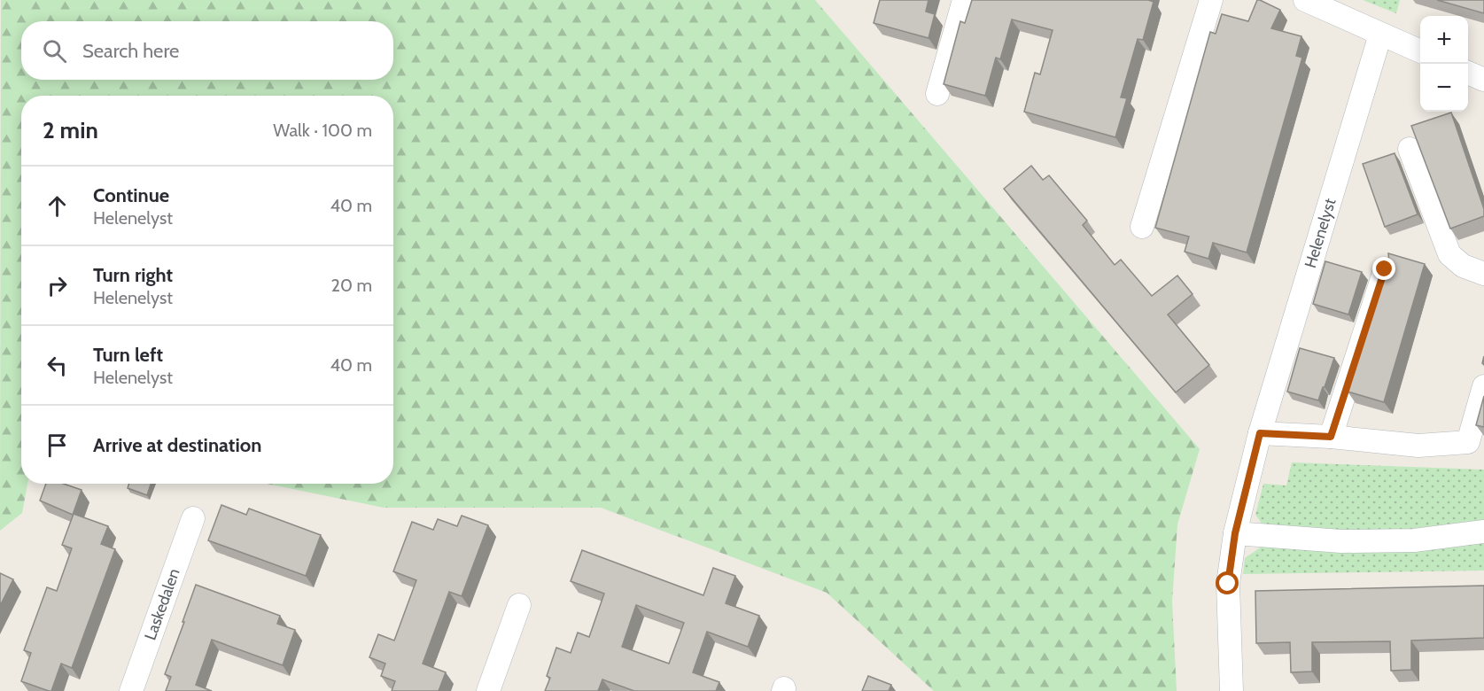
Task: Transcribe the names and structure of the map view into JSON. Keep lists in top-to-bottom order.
{
  "streets": {
    "street": ["Helenelyst", "Laskedalen"]
  },
  "page": {
    "map_buttons": ["+", "−"],
    "search": "Search here",
    "heading": ["2 min", "Walk · 100 m"],
    "list": [
      ["Continue", "Helenelyst", "40 m"],
      ["Turn right", "Helenelyst", "20 m"],
      ["Turn left", "Helenelyst", "40 m"],
      "Arrive at destination"
    ]
  }
}
